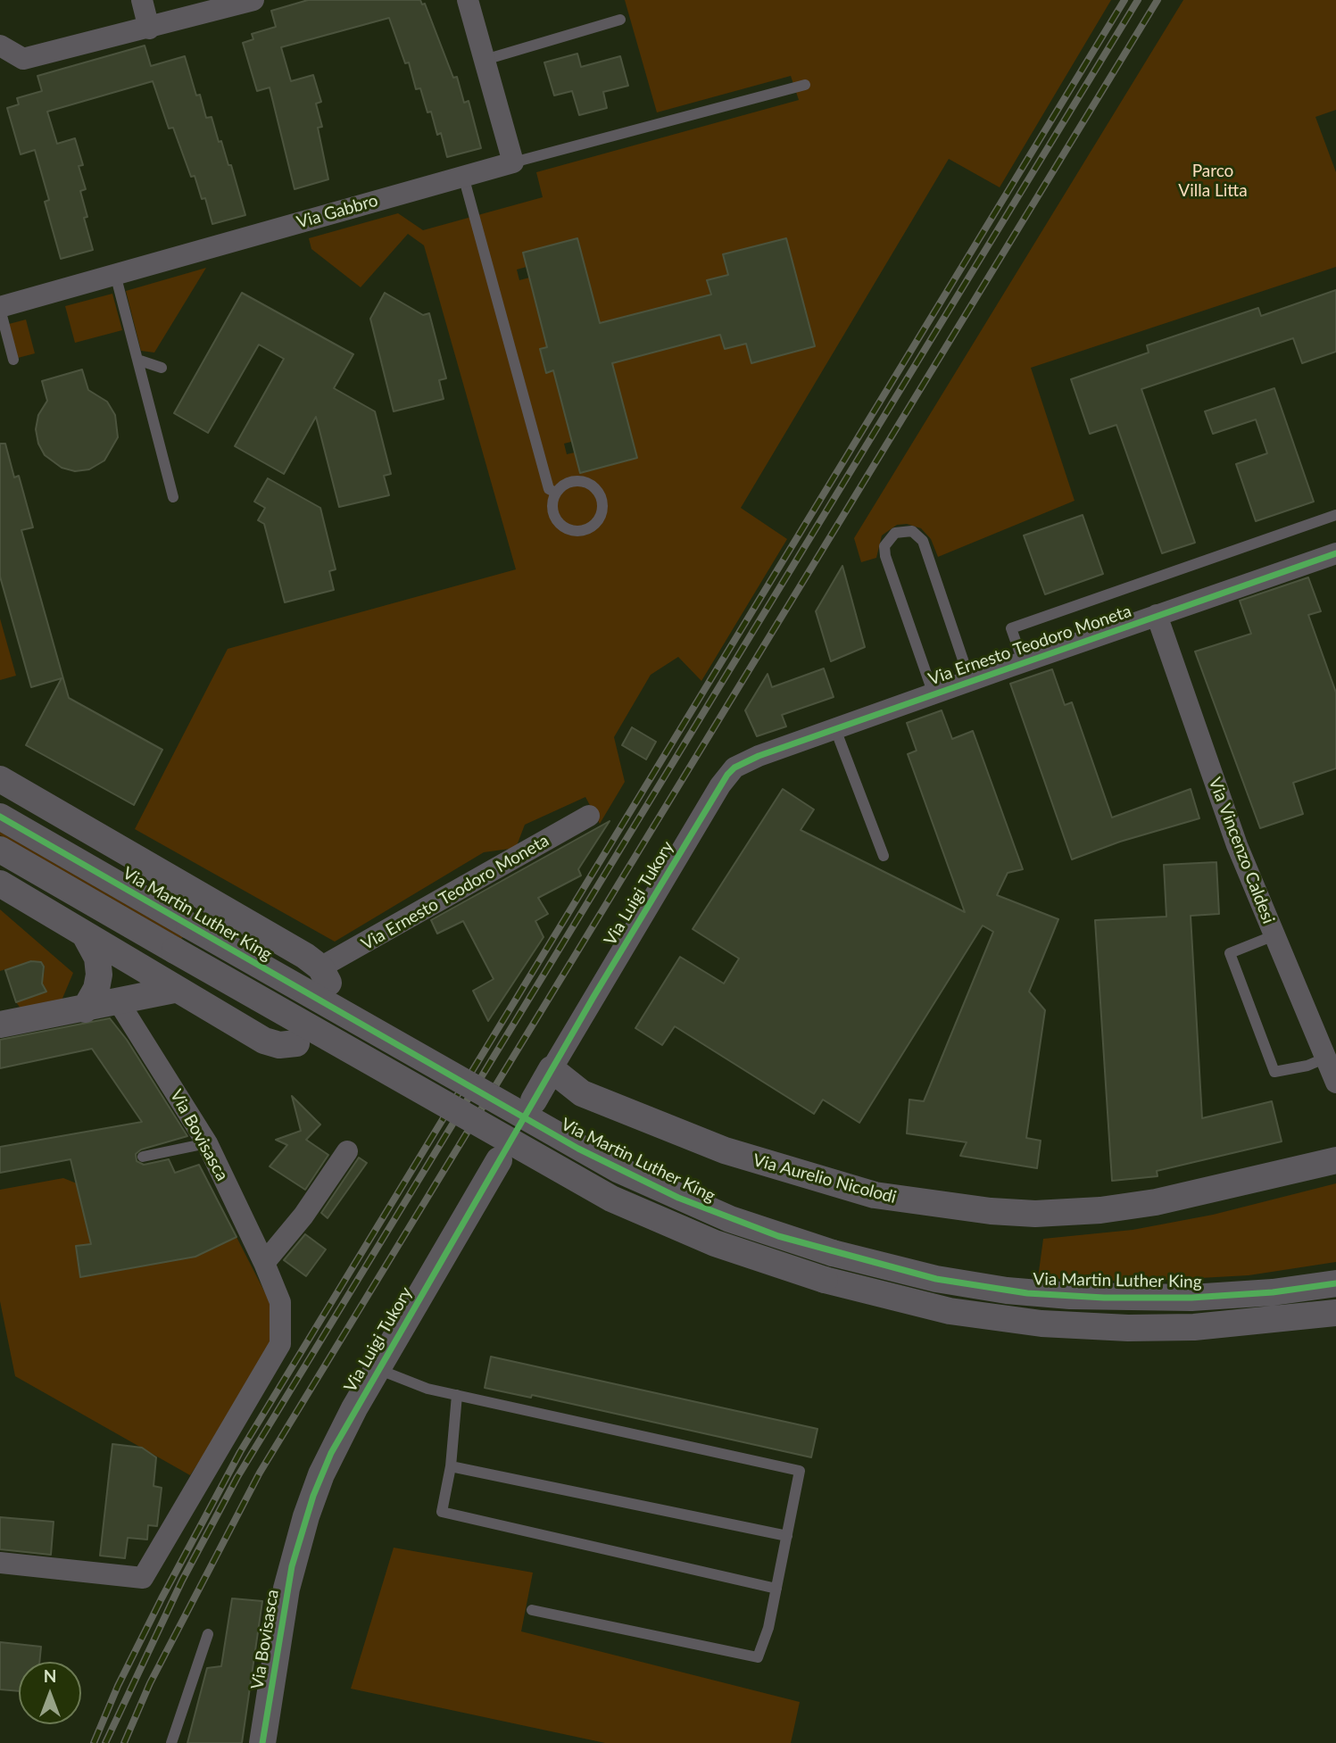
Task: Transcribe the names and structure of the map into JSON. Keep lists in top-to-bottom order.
{
  "streets": {
    "street": [
      "Via Gabbro",
      "Via Ernesto Teodoro Moneta",
      "Via Vincenzo Caldesi",
      "Via Luigi Tukory",
      "Via Martin Luther King",
      "Via Bovisasca",
      "Via Aurelio Nicolodi"
    ]
  },
  "crossings": [
    ["Via Ernesto Teodoro Moneta", "Via Vincenzo Caldesi"],
    ["Via Ernesto Teodoro Moneta", "Via Luigi Tukory"],
    ["Via Luigi Tukory", "Via Bovisasca"],
    ["Via Luigi Tukory", "Via Aurelio Nicolodi"]
  ],
  "parks": ["Parco Villa Litta"],
  "north": "top"
}
